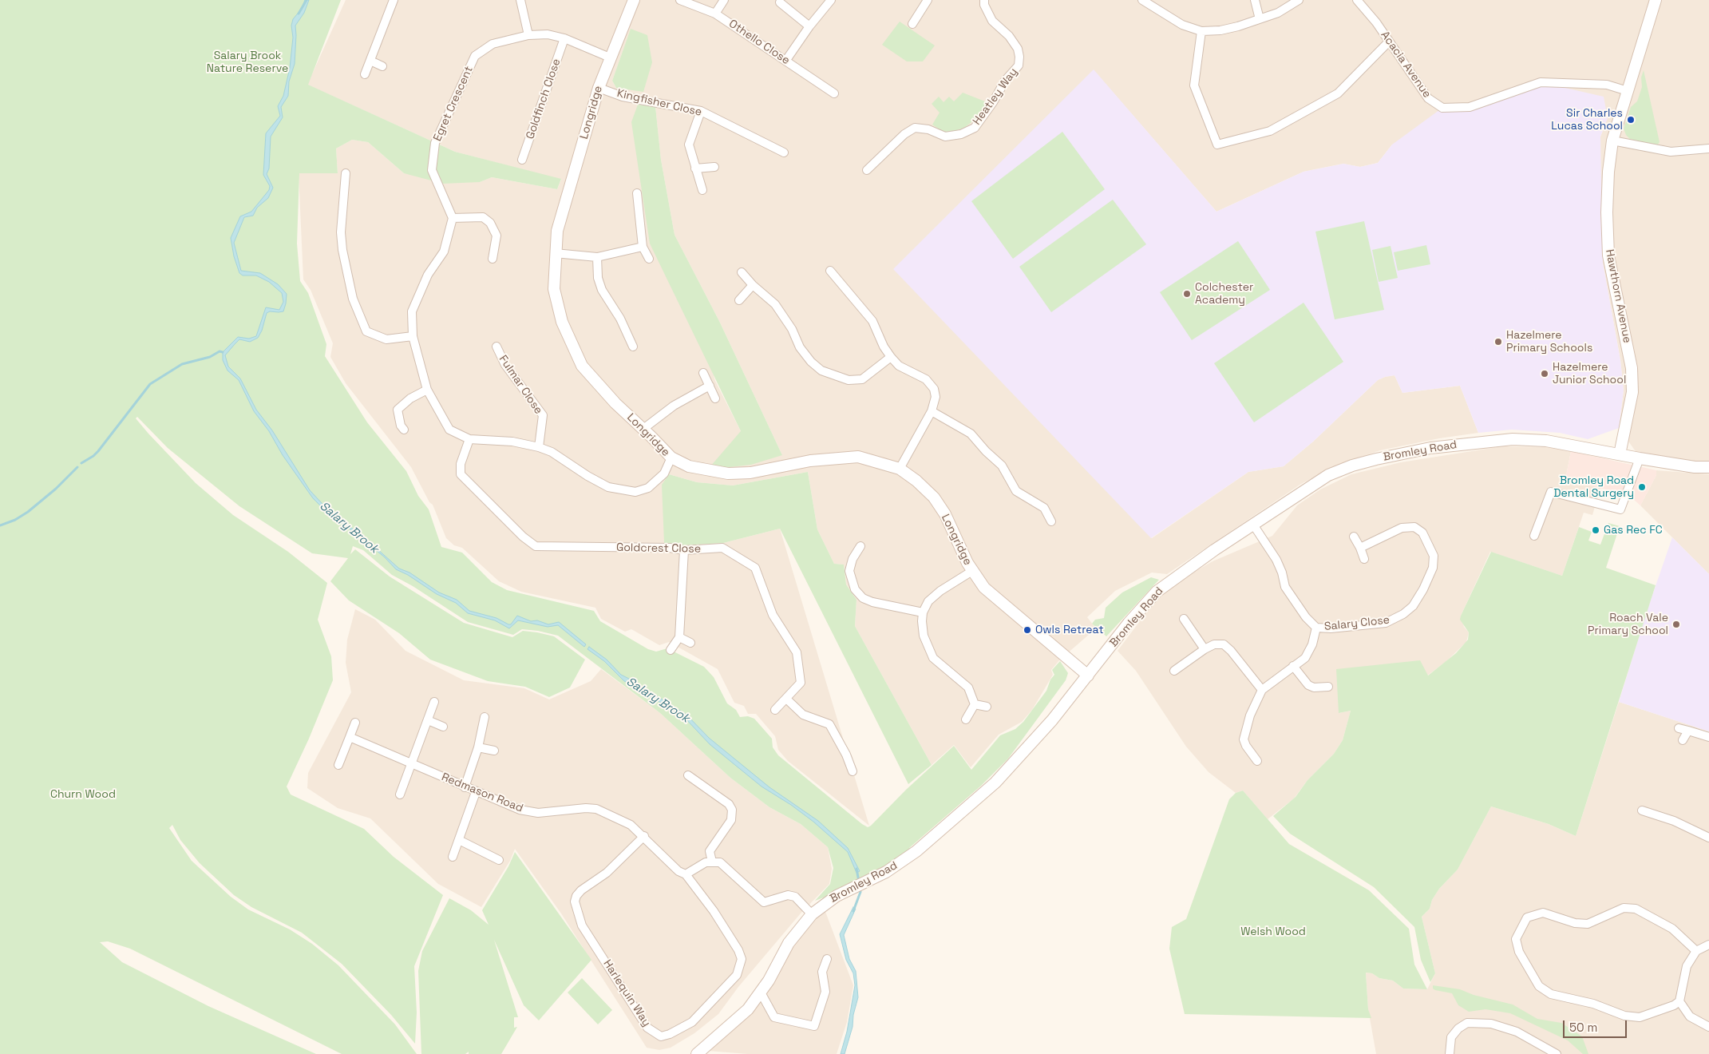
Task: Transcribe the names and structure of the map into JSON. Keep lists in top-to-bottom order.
{
  "streets": {
    "street": [
      "Othello Close",
      "Acacia Avenue",
      "Heatley Way",
      "Goldfinch Close",
      "Kingfisher Close",
      "Egret Crescent",
      "Longridge",
      "Hawthorn Avenue",
      "Fulmar Close",
      "Bromley Road",
      "Goldcrest Close",
      "Salary Close",
      "Redmason Road",
      "Harlequin Way"
    ]
  },
  "crossings": [
    ["Acacia Avenue", "Hawthorn Avenue"],
    ["Goldfinch Close", "Egret Crescent"],
    ["Kingfisher Close", "Longridge"],
    ["Egret Crescent", "Longridge"],
    ["Longridge", "Bromley Road"],
    ["Hawthorn Avenue", "Bromley Road"],
    ["Bromley Road", "Salary Close"],
    ["Redmason Road", "Harlequin Way"]
  ],
  "water": ["Salary Brook"],
  "parks": ["Salary Brook Nature Reserve", "Churn Wood", "Welsh Wood"],
  "places": [
    "Sir Charles Lucas School",
    "Colchester Academy",
    "Hazelmere Primary Schools",
    "Hazelmere Junior School",
    "Bromley Road Dental Surgery",
    "Gas Rec FC",
    "Roach Vale Primary School",
    "Owls Retreat"
  ],
  "scale_bar": "50 m"
}
